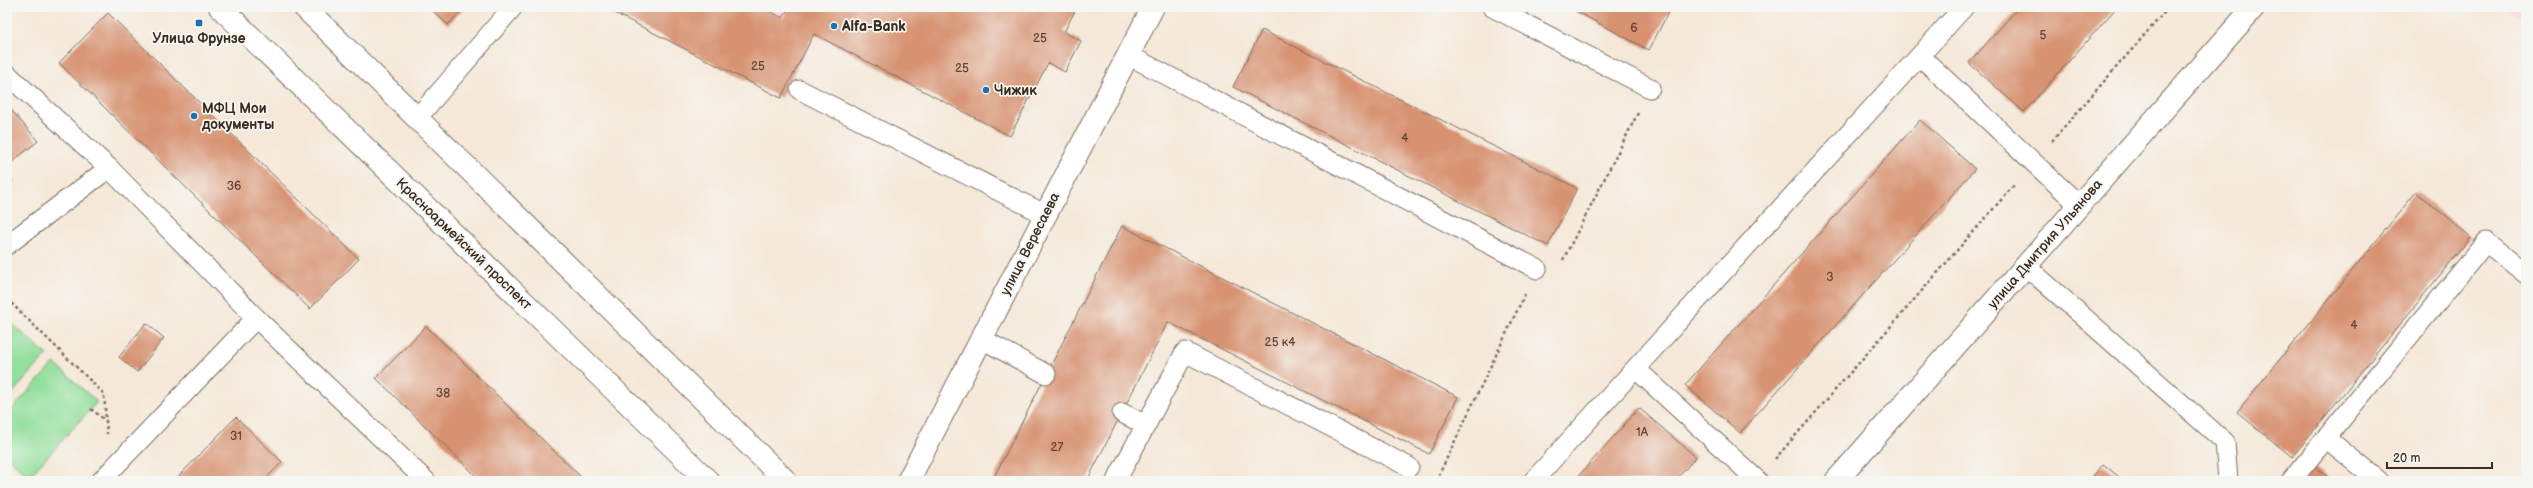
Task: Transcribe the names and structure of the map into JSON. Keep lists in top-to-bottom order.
{
  "streets": {
    "main road": ["Красноармейский проспект", "улица Вересаева", "улица Дмитрия Ульянова"]
  },
  "places": {
    "transit": ["Улица Фрунзе"],
    "other": ["Alfa-Bank", "Чижик", "МФЦ Мои документы"]
  },
  "house_numbers": [
    "6",
    "5",
    "25",
    "25",
    "25",
    "4",
    "36",
    "3",
    "4",
    "25 к4",
    "38",
    "1А",
    "31",
    "27"
  ],
  "scale_bar": "20 m"
}
